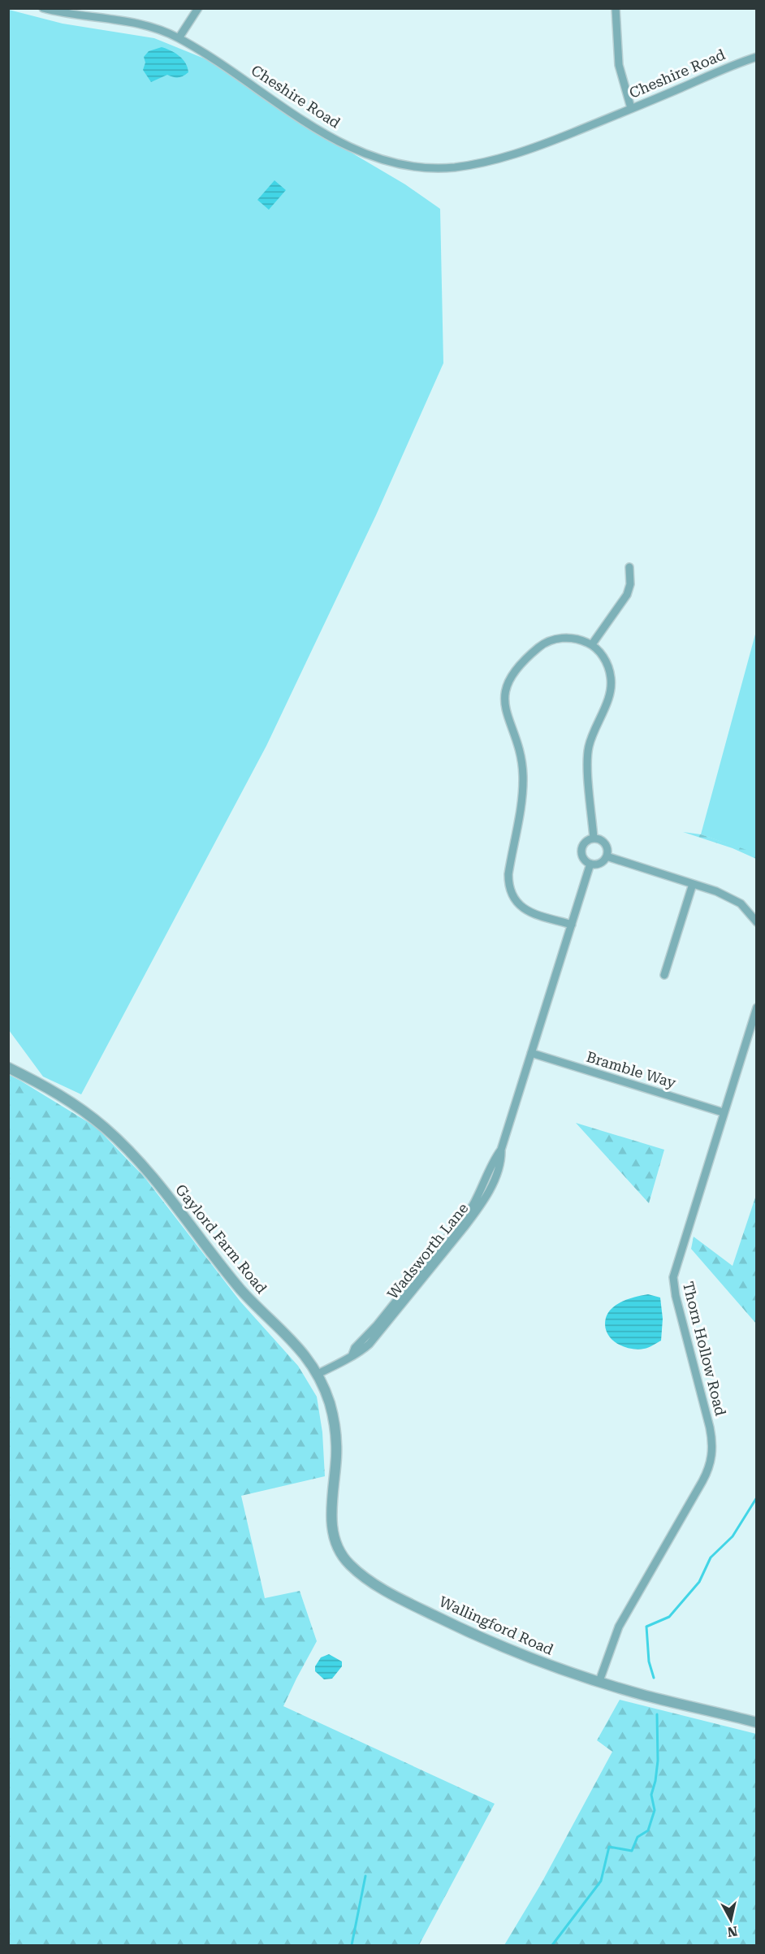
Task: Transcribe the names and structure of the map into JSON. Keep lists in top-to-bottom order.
{
  "streets": {
    "street": [
      "Cheshire Road",
      "Bramble Way",
      "Gaylord Farm Road",
      "Wadsworth Lane",
      "Thorn Hollow Road",
      "Wallingford Road"
    ]
  },
  "crossings": [
    ["Bramble Way", "Wadsworth Lane"],
    ["Bramble Way", "Thorn Hollow Road"],
    ["Gaylord Farm Road", "Wadsworth Lane"],
    ["Gaylord Farm Road", "Wallingford Road"],
    ["Thorn Hollow Road", "Wallingford Road"]
  ],
  "north": "bottom"
}
